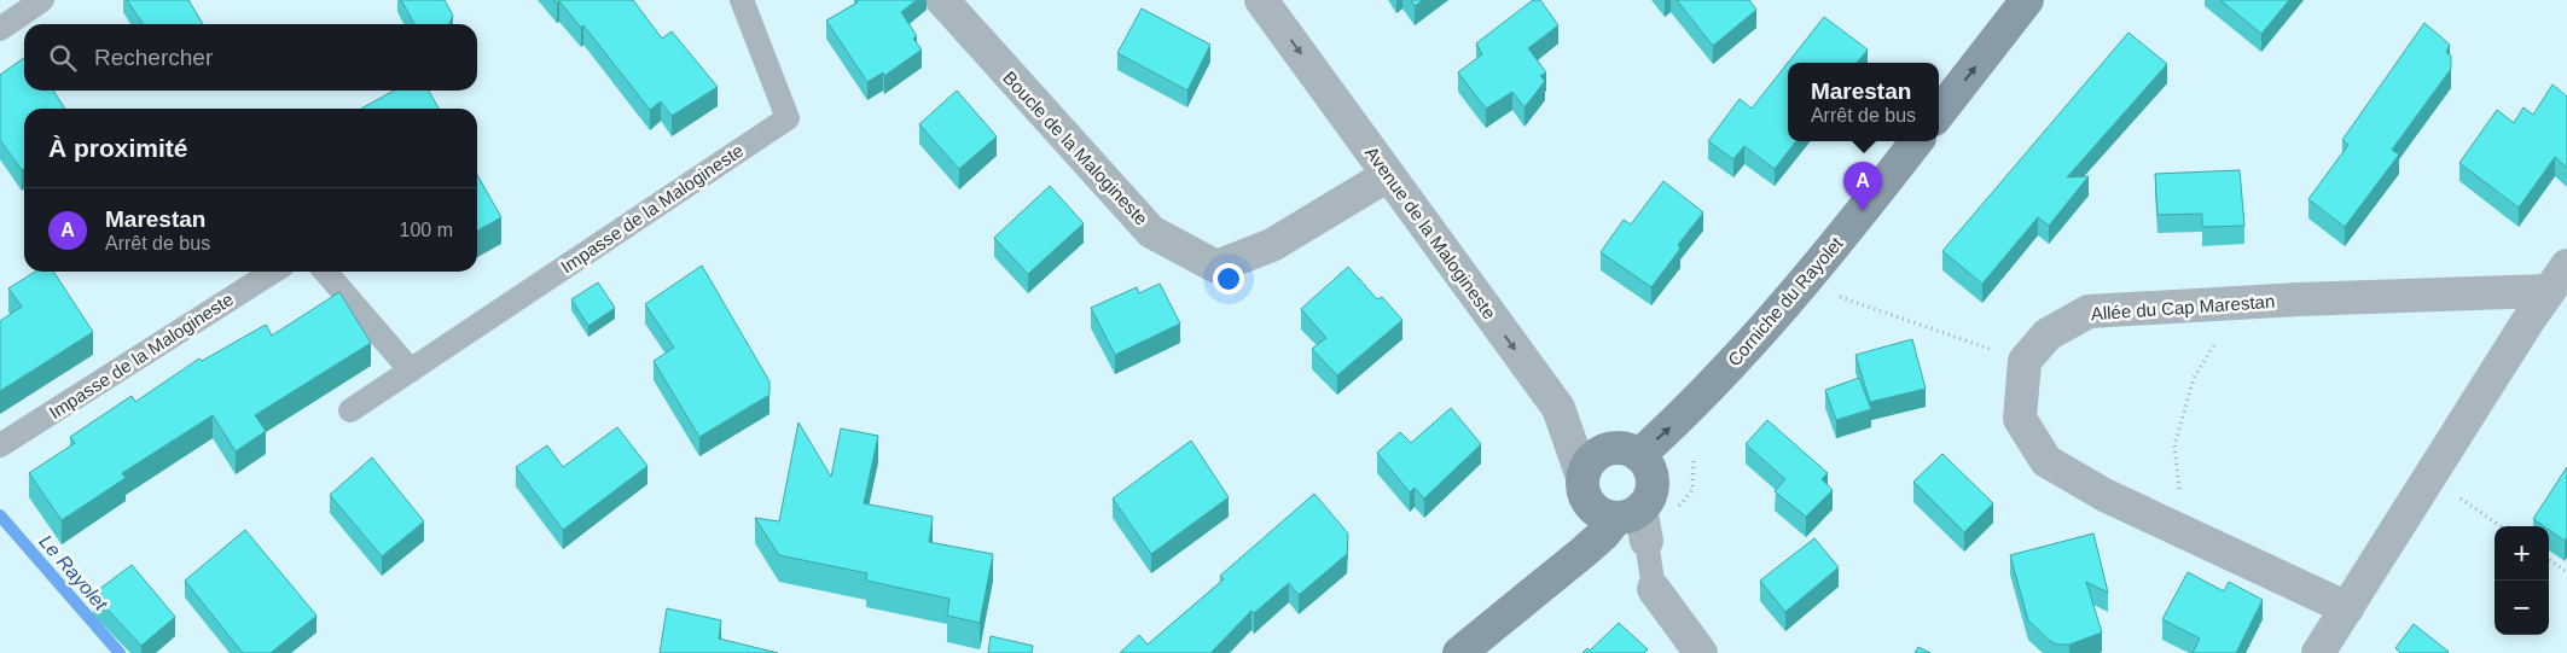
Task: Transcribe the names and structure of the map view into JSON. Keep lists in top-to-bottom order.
{
  "streets": {
    "main road": ["Corniche du Rayolet"],
    "street": ["Boucle de la Malogineste", "Avenue de la Malogineste", "Allée du Cap Marestan"],
    "lane": ["Impasse de la Malogineste"]
  },
  "crossings": [
    ["Boucle de la Malogineste", "Avenue de la Malogineste"],
    ["Avenue de la Malogineste", "Corniche du Rayolet"]
  ],
  "one_way": ["Avenue de la Malogineste", "Corniche du Rayolet"],
  "water": ["Le Rayolet"],
  "page": {
    "search": "Rechercher",
    "popup": ["Marestan", "Arrêt de bus"],
    "heading": "À proximité",
    "pins": "A",
    "list": [
      {
        "mark": "A",
        "name": "Marestan",
        "note": "Arrêt de bus",
        "value": "100 m"
      }
    ],
    "map_buttons": ["+", "−"]
  }
}
